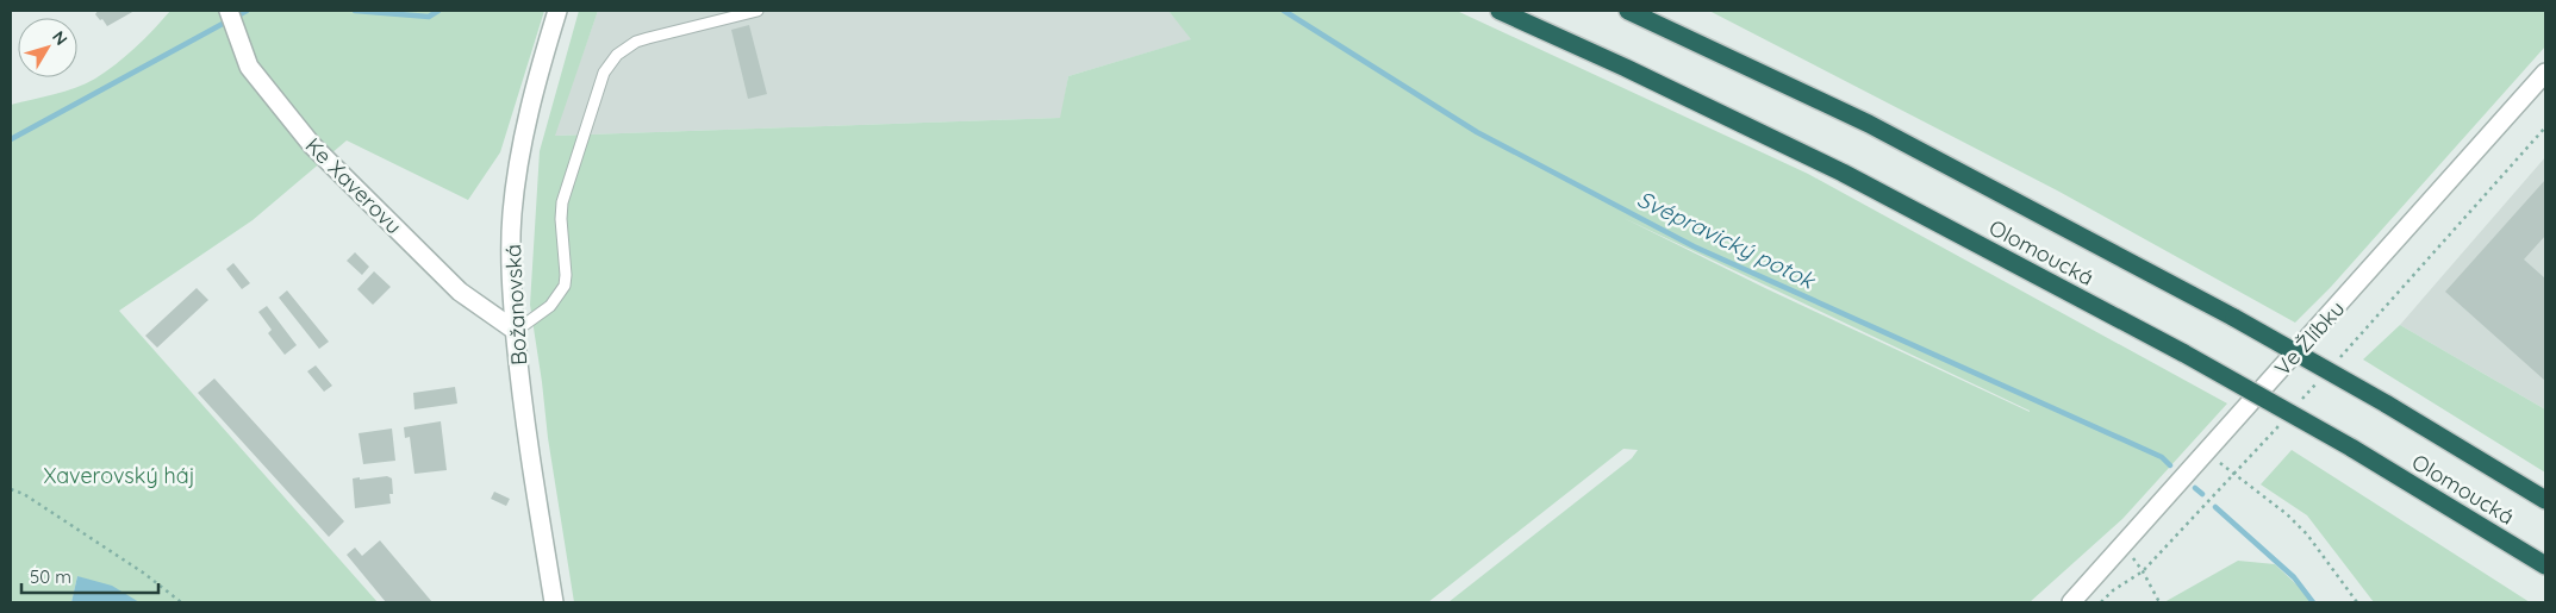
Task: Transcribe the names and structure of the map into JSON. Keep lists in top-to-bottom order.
{
  "streets": {
    "highway": ["Olomoucká"],
    "street": ["Ke Xaverovu", "Božanovská", "Ve Žlíbku"]
  },
  "crossings": [
    ["Ke Xaverovu", "Božanovská"]
  ],
  "water": ["Svépravický potok"],
  "parks": ["Xaverovský háj"],
  "scale_bar": "50 m",
  "north": "top right"
}
